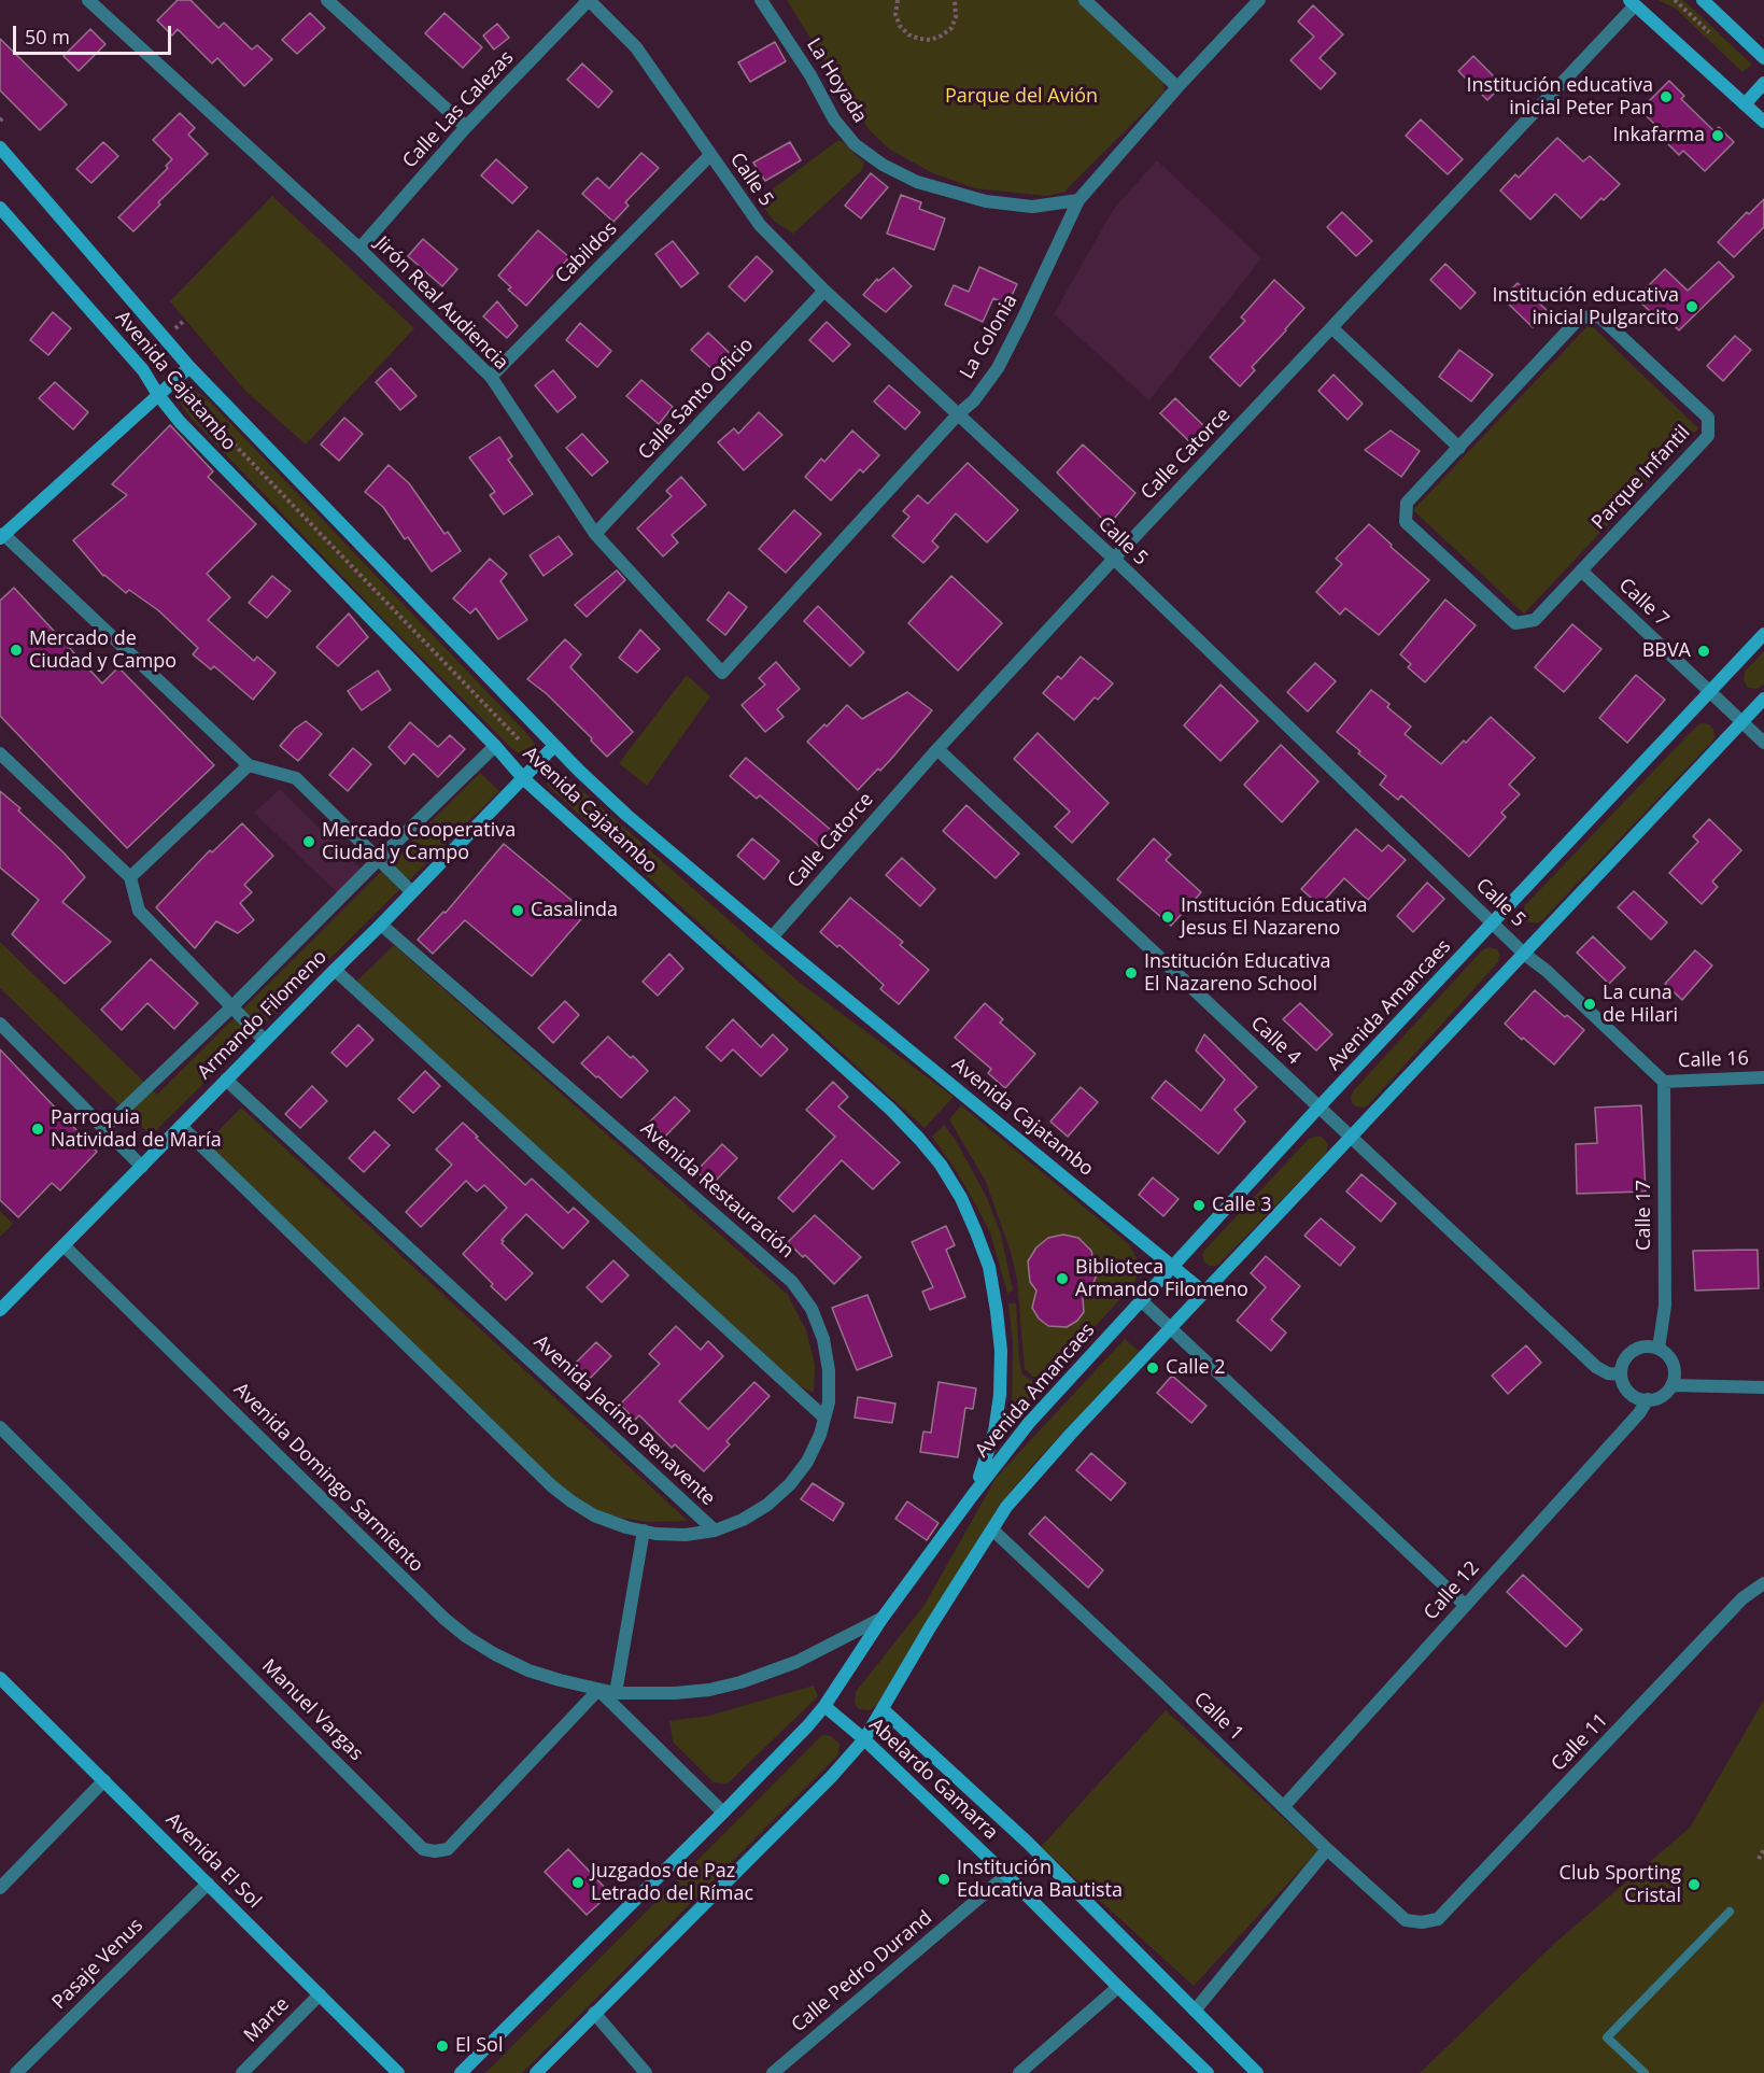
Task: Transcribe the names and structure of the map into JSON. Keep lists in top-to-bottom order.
{
  "streets": {
    "street": [
      "La Hoyada",
      "Calle Las Calezas",
      "Calle 5",
      "Cabildos",
      "Jirón Real Audiencia",
      "La Colonia",
      "Avenida Cajatambo",
      "Calle Santo Oficio",
      "Calle Catorce",
      "Parque Infantil",
      "Calle 7",
      "Avenida Amancaes",
      "Armando Filomeno",
      "Calle 4",
      "Calle 16",
      "Avenida Restauración",
      "Calle 17",
      "Avenida Jacinto Benavente",
      "Avenida Domingo Sarmiento",
      "Calle 12",
      "Manuel Vargas",
      "Calle 1",
      "Calle 11",
      "Abelardo Gamarra",
      "Avenida El Sol",
      "Pasaje Venus",
      "Calle Pedro Durand",
      "Marte"
    ]
  },
  "crossings": [
    ["La Hoyada", "La Colonia"],
    ["Calle Las Calezas", "Calle 5"],
    ["Calle Las Calezas", "Jirón Real Audiencia"],
    ["Calle 5", "Cabildos"],
    ["Calle 5", "La Colonia"],
    ["Calle 5", "Calle Santo Oficio"],
    ["Calle 5", "Calle Catorce"],
    ["Calle 5", "Avenida Amancaes"],
    ["Calle 5", "Calle 16"],
    ["Calle 5", "Calle 17"],
    ["Cabildos", "Jirón Real Audiencia"],
    ["Jirón Real Audiencia", "La Colonia"],
    ["Jirón Real Audiencia", "Calle Santo Oficio"],
    ["Avenida Cajatambo", "Calle Catorce"],
    ["Avenida Cajatambo", "Avenida Amancaes"],
    ["Avenida Cajatambo", "Armando Filomeno"],
    ["Calle Catorce", "Calle 4"],
    ["Parque Infantil", "Calle 7"],
    ["Calle 7", "Avenida Amancaes"],
    ["Avenida Amancaes", "Calle 4"],
    ["Avenida Amancaes", "Avenida Domingo Sarmiento"],
    ["Avenida Amancaes", "Abelardo Gamarra"],
    ["Armando Filomeno", "Avenida Restauración"],
    ["Armando Filomeno", "Avenida Jacinto Benavente"],
    ["Armando Filomeno", "Avenida Domingo Sarmiento"],
    ["Calle 4", "Calle 17"],
    ["Calle 4", "Calle 12"],
    ["Calle 16", "Calle 17"],
    ["Avenida Restauración", "Avenida Jacinto Benavente"],
    ["Calle 17", "Calle 12"],
    ["Avenida Domingo Sarmiento", "Manuel Vargas"],
    ["Calle 12", "Calle 1"],
    ["Calle 1", "Calle 11"],
    ["Abelardo Gamarra", "Calle Pedro Durand"],
    ["Avenida El Sol", "Pasaje Venus"],
    ["Avenida El Sol", "Marte"]
  ],
  "parks": ["Parque del Avión"],
  "places": [
    "Institución educativa inicial Peter Pan",
    "Inkafarma",
    "Institución educativa inicial Pulgarcito",
    "Mercado de Ciudad y Campo",
    "BBVA",
    "Mercado Cooperativa Ciudad y Campo",
    "Casalinda",
    "Institución Educativa Jesus El Nazareno",
    "Institución Educativa El Nazareno School",
    "La cuna de Hilari",
    "Parroquia Natividad de María",
    "Calle 3",
    "Biblioteca Armando Filomeno",
    "Calle 2",
    "Institución Educativa Bautista",
    "Juzgados de Paz Letrado del Rímac",
    "Club Sporting Cristal",
    "El Sol"
  ],
  "scale_bar": "50 m"
}
